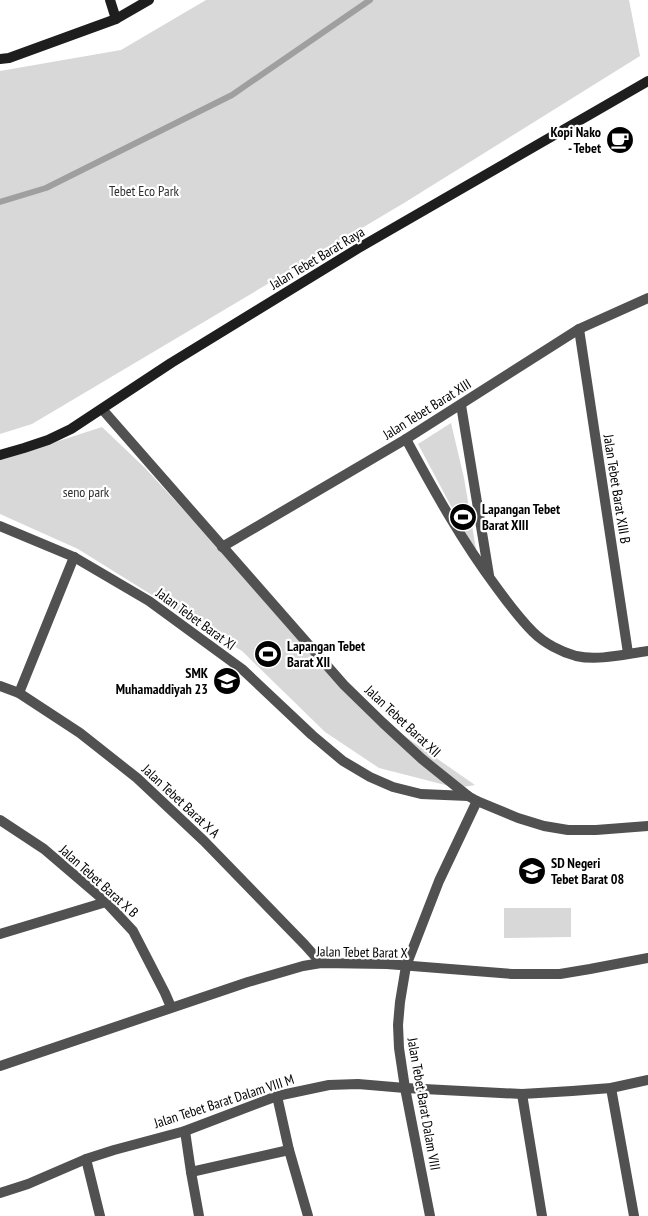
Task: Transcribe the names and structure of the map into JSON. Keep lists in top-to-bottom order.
{
  "streets": {
    "street": [
      "Jalan Tebet Barat Raya",
      "Jalan Tebet Barat XIII",
      "Jalan Tebet Barat XIII B",
      "Jalan Tebet Barat XI",
      "Jalan Tebet Barat XII",
      "Jalan Tebet Barat X A",
      "Jalan Tebet Barat X B",
      "Jalan Tebet Barat X",
      "Jalan Tebet Barat Dalam VIII M",
      "Jalan Tebet Barat Dalam VIII"
    ]
  },
  "crossings": [
    ["Jalan Tebet Barat Raya", "Jalan Tebet Barat XII"],
    ["Jalan Tebet Barat XIII", "Jalan Tebet Barat XIII B"],
    ["Jalan Tebet Barat XIII", "Jalan Tebet Barat XII"],
    ["Jalan Tebet Barat XI", "Jalan Tebet Barat XII"],
    ["Jalan Tebet Barat XII", "Jalan Tebet Barat Dalam VIII"],
    ["Jalan Tebet Barat X A", "Jalan Tebet Barat X"],
    ["Jalan Tebet Barat X B", "Jalan Tebet Barat X"],
    ["Jalan Tebet Barat X", "Jalan Tebet Barat Dalam VIII"],
    ["Jalan Tebet Barat Dalam VIII M", "Jalan Tebet Barat Dalam VIII"]
  ],
  "parks": ["Tebet Eco Park", "seno park"],
  "places": {
    "cafe": ["Kopi Nako - Tebet"],
    "sports": ["Lapangan Tebet Barat XIII", "Lapangan Tebet Barat XII"],
    "school or university": ["SMK Muhamaddiyah 23", "SD Negeri Tebet Barat 08"]
  }
}
